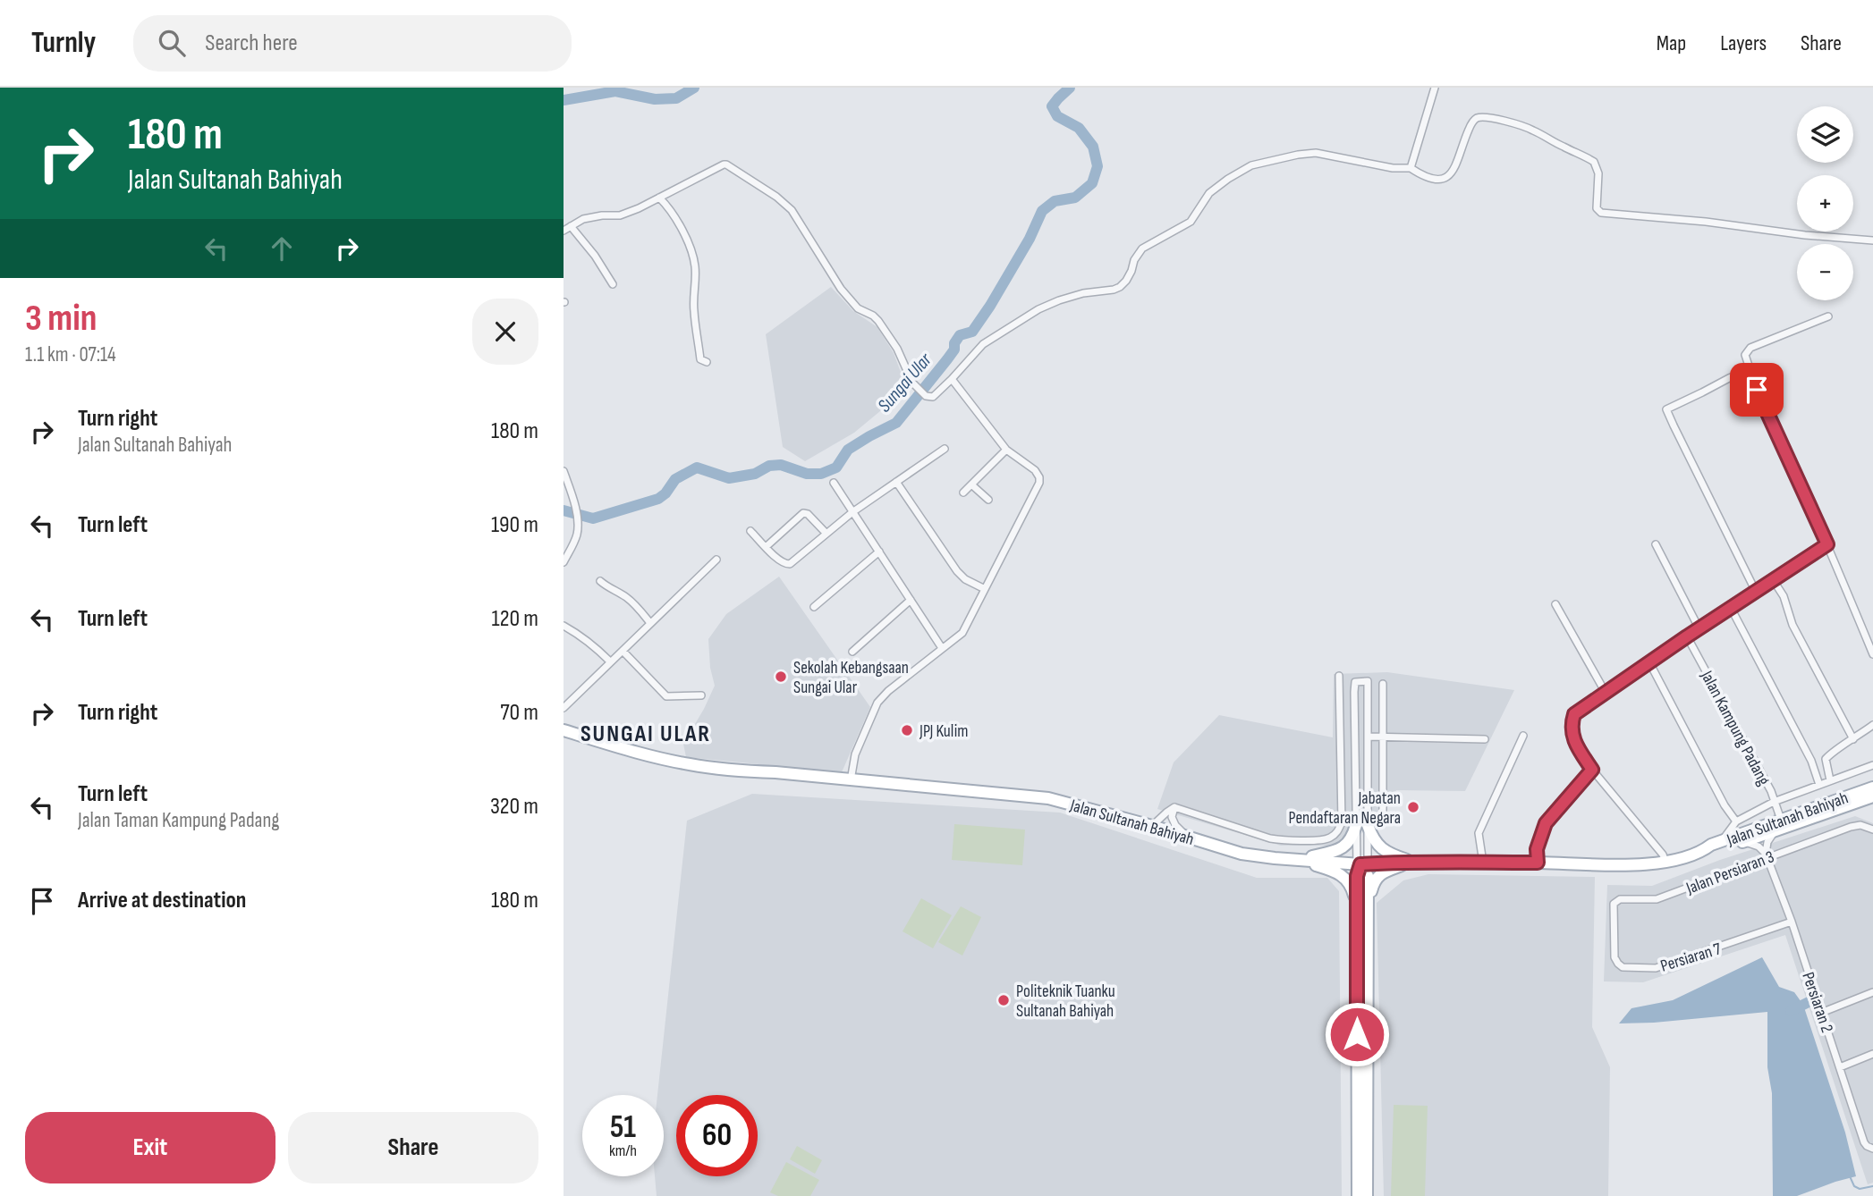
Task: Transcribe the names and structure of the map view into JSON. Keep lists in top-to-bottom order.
{
  "streets": {
    "main road": ["Jalan Sultanah Bahiyah"],
    "street": [
      "Jalan Kampung Padang",
      "Jalan Persiaran 3",
      "Persiaran 7",
      "Persiaran 2"
    ]
  },
  "crossings": [
    ["Jalan Kampung Padang", "Jalan Sultanah Bahiyah"],
    ["Jalan Persiaran 3", "Persiaran 7"],
    ["Jalan Persiaran 3", "Persiaran 2"],
    ["Persiaran 7", "Persiaran 2"]
  ],
  "districts": ["SUNGAI ULAR"],
  "water": ["Sungai Ular"],
  "places": [
    "Sekolah Kebangsaan Sungai Ular",
    "JPJ Kulim",
    "Jabatan Pendaftaran Negara",
    "Politeknik Tuanku Sultanah Bahiyah"
  ],
  "page": {
    "header": "Turnly",
    "search": "Search here",
    "nav": ["Map", "Layers", "Share"],
    "turn": ["180 m", "Jalan Sultanah Bahiyah"],
    "map_buttons": ["+", "−"],
    "heading": ["3 min", "1.1 km · 07:14"],
    "list": [
      {
        "name": "Turn right",
        "note": "Jalan Sultanah Bahiyah",
        "value": "180 m"
      },
      {
        "name": "Turn left",
        "value": "190 m"
      },
      {
        "name": "Turn left",
        "value": "120 m"
      },
      {
        "name": "Turn right",
        "value": "70 m"
      },
      {
        "name": "Turn left",
        "note": "Jalan Taman Kampung Padang",
        "value": "320 m"
      },
      {
        "name": "Arrive at destination",
        "value": "180 m"
      }
    ],
    "speed": "51 km/h",
    "limit": "60",
    "buttons": ["Exit", "Share"]
  }
}
